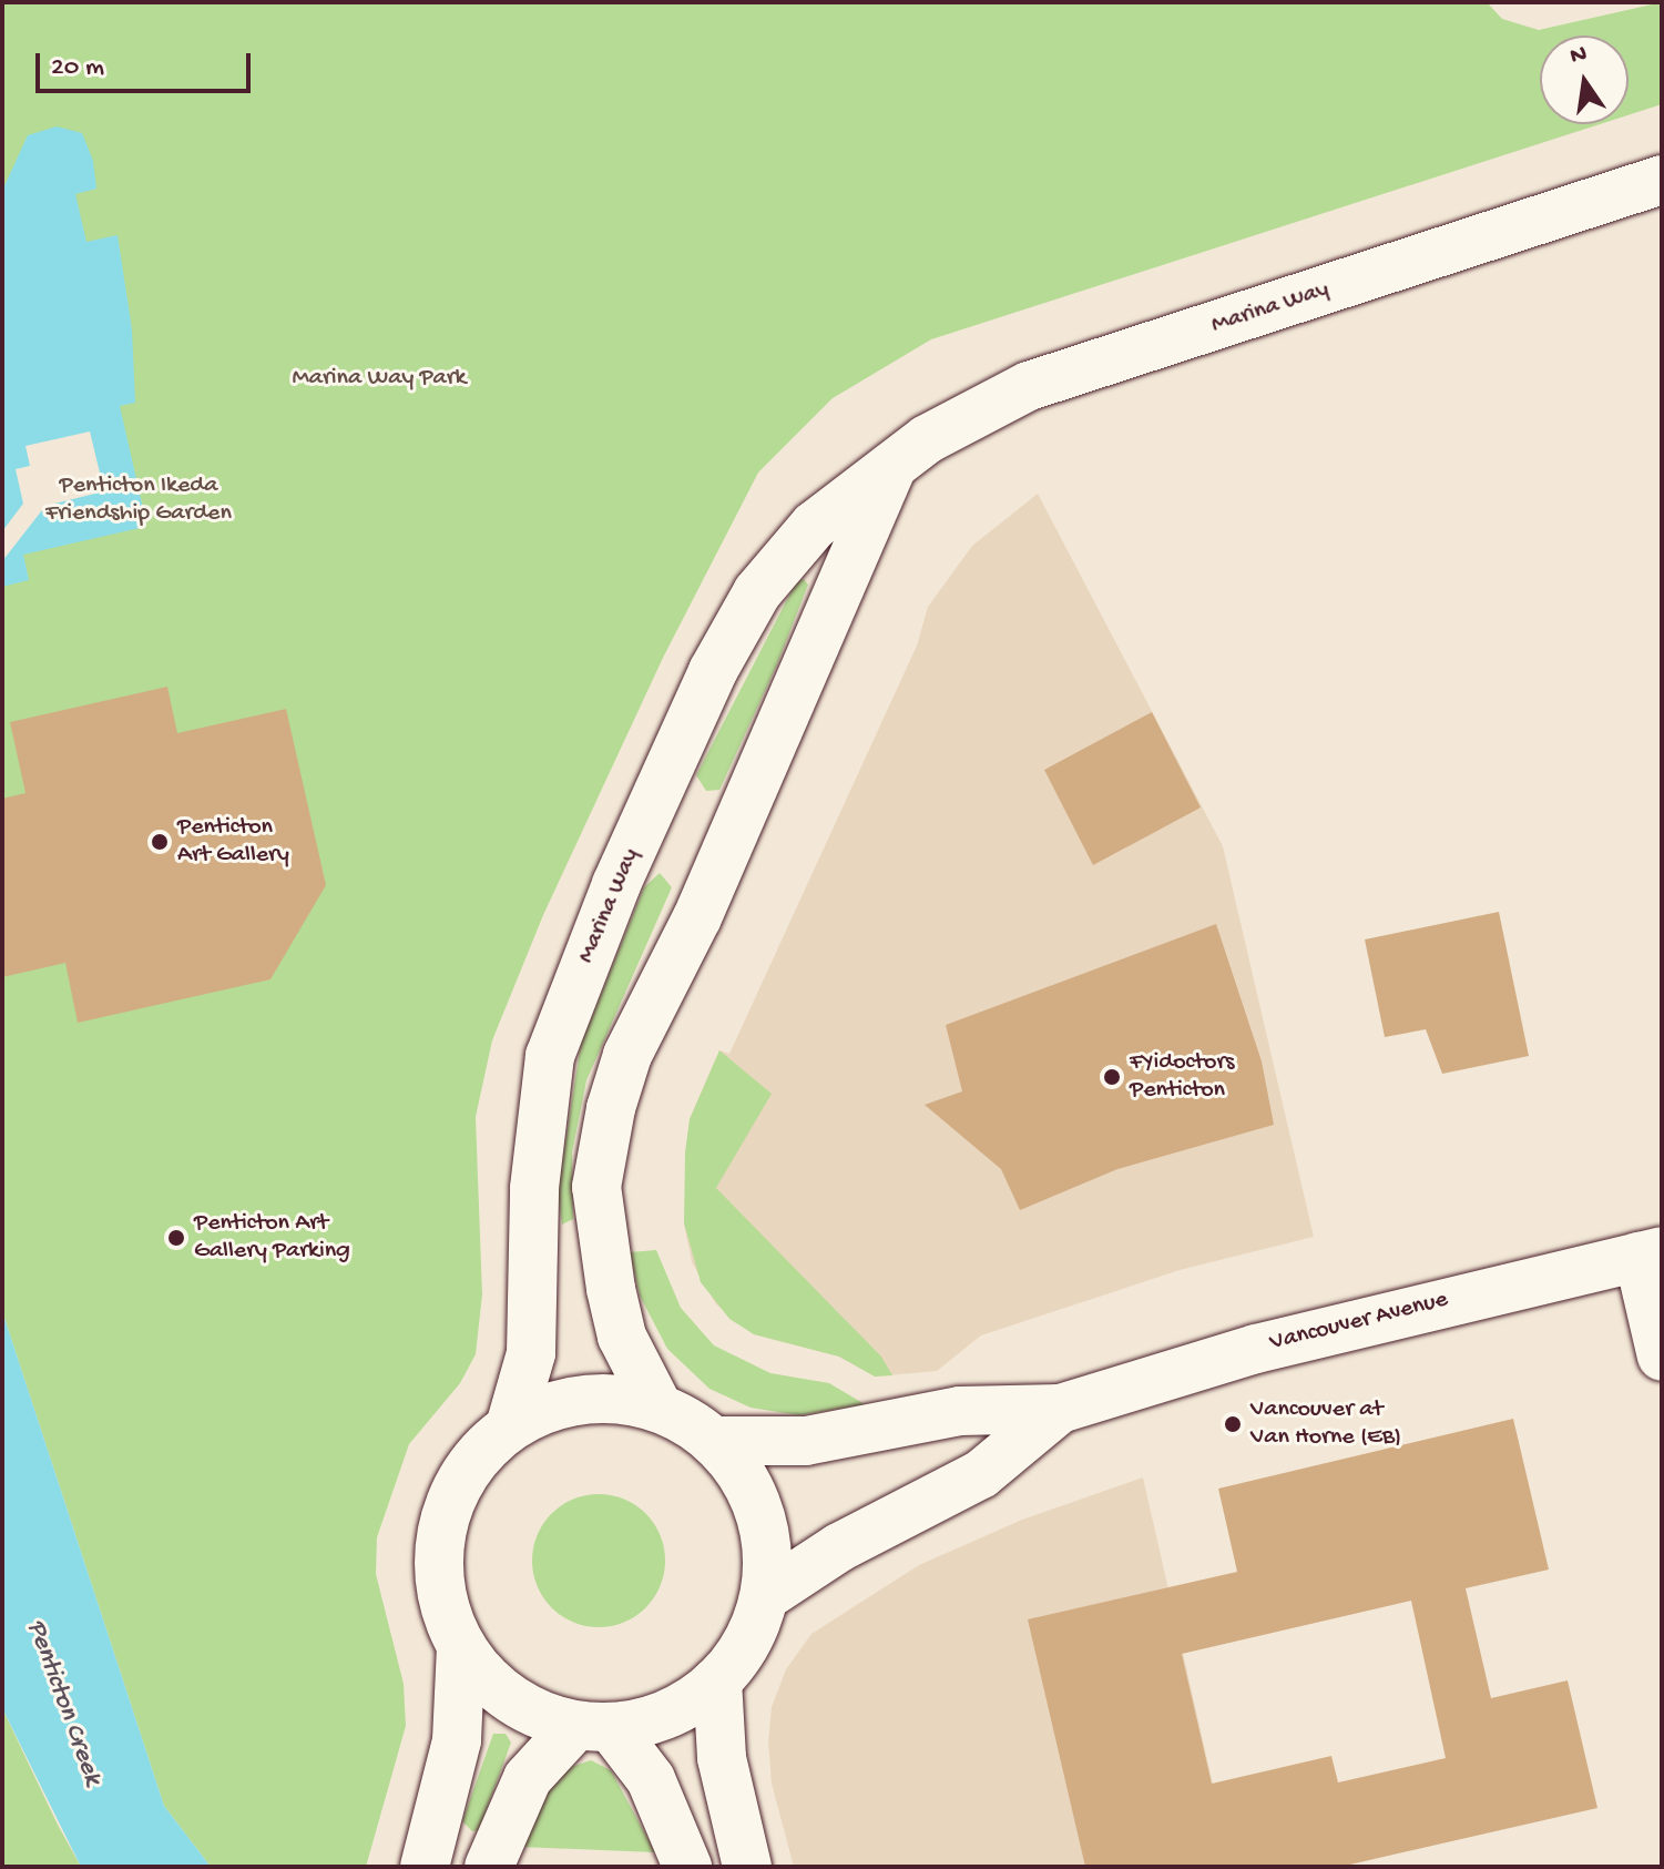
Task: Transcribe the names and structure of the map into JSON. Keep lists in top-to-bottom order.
{
  "streets": {
    "street": ["Marina Way", "Vancouver Avenue"]
  },
  "water": ["Penticton Creek"],
  "parks": ["Marina Way Park", "Penticton Ikeda Friendship Garden"],
  "places": [
    "Penticton Art Gallery",
    "FYidoctors Penticton",
    "Penticton Art Gallery Parking",
    "Vancouver at Van Horne (EB)"
  ],
  "scale_bar": "20 m",
  "north": "top"
}
